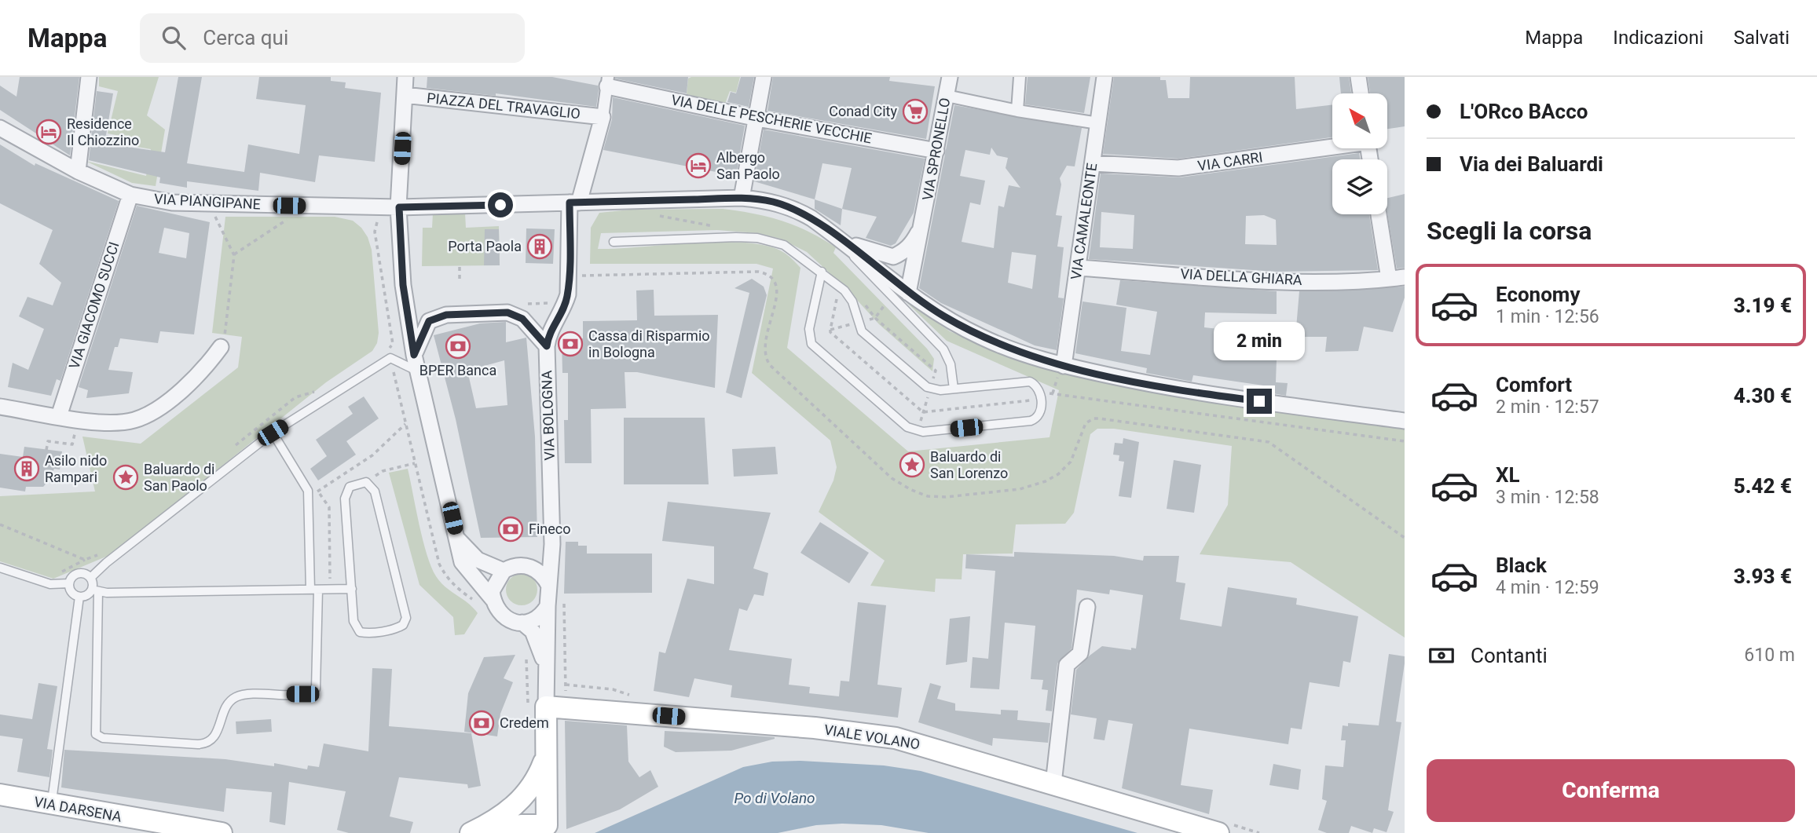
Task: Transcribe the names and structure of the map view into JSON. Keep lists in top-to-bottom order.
{
  "streets": {
    "main road": ["VIA BOLOGNA", "VIALE VOLANO", "VIA DARSENA"],
    "street": [
      "PIAZZA DEL TRAVAGLIO",
      "VIA DELLE PESCHERIE VECCHIE",
      "VIA SPRONELLO",
      "VIA CARRI",
      "VIA PIANGIPANE",
      "VIA CAMALEONTE",
      "VIA DELLA GHIARA",
      "VIA GIACOMO SUCCI"
    ]
  },
  "crossings": [
    ["PIAZZA DEL TRAVAGLIO", "VIA BOLOGNA"],
    ["VIA DELLE PESCHERIE VECCHIE", "VIA SPRONELLO"],
    ["VIA CARRI", "VIA CAMALEONTE"],
    ["VIA PIANGIPANE", "VIA GIACOMO SUCCI"],
    ["VIA PIANGIPANE", "VIA BOLOGNA"],
    ["VIA CAMALEONTE", "VIA DELLA GHIARA"],
    ["VIA BOLOGNA", "VIALE VOLANO"]
  ],
  "water": ["Po di Volano"],
  "places": {
    "supermarket": ["Conad City"],
    "hotel": ["Residence Il Chiozzino", "Albergo San Paolo"],
    "building": ["Porta Paola", "Asilo nido Rampari"],
    "bank": [
      "Cassa di Risparmio in Bologna",
      "BPER Banca",
      "Fineco",
      "Credem"
    ],
    "place": ["Baluardo di San Lorenzo", "Baluardo di San Paolo"]
  },
  "north": "top left",
  "page": {
    "header": "Mappa",
    "search": "Cerca qui",
    "nav": ["Mappa", "Indicazioni", "Salvati"],
    "banner": ["L'ORco BAcco", "Via dei Baluardi"],
    "heading": "Scegli la corsa",
    "list": [
      {
        "name": "Economy",
        "note": "1 min · 12:56",
        "value": "3.19 €"
      },
      {
        "name": "Comfort",
        "note": "2 min · 12:57",
        "value": "4.30 €"
      },
      {
        "name": "XL",
        "note": "3 min · 12:58",
        "value": "5.42 €"
      },
      {
        "name": "Black",
        "note": "4 min · 12:59",
        "value": "3.93 €"
      }
    ],
    "bubble": "2 min",
    "pay": ["Contanti", "610 m"],
    "buttons": "Conferma"
  }
}
